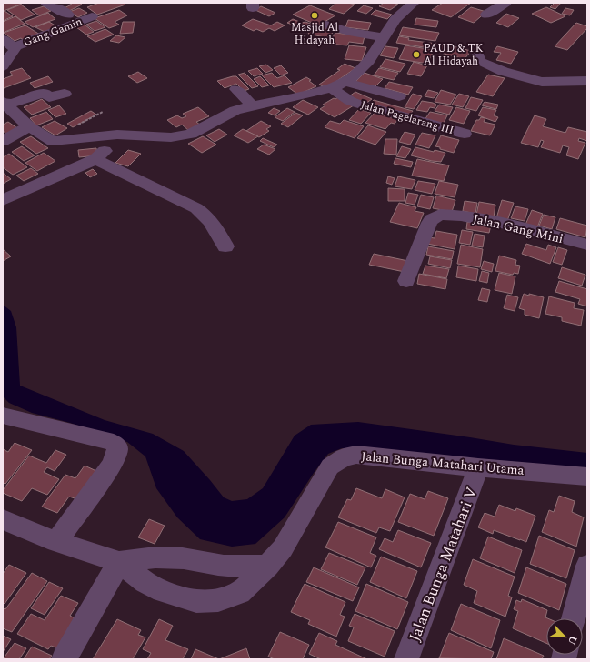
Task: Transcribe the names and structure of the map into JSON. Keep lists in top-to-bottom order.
{
  "streets": {
    "street": [
      "Gang Gamin",
      "Jalan Pagelarang III",
      "Jalan Gang Mini",
      "Jalan Bunga Matahari Utama",
      "Jalan Bunga Matahari V"
    ]
  },
  "crossings": [
    ["Jalan Bunga Matahari Utama", "Jalan Bunga Matahari V"]
  ],
  "places": ["Masjid Al Hidayah", "PAUD & TK Al Hidayah"],
  "north": "bottom right"
}
